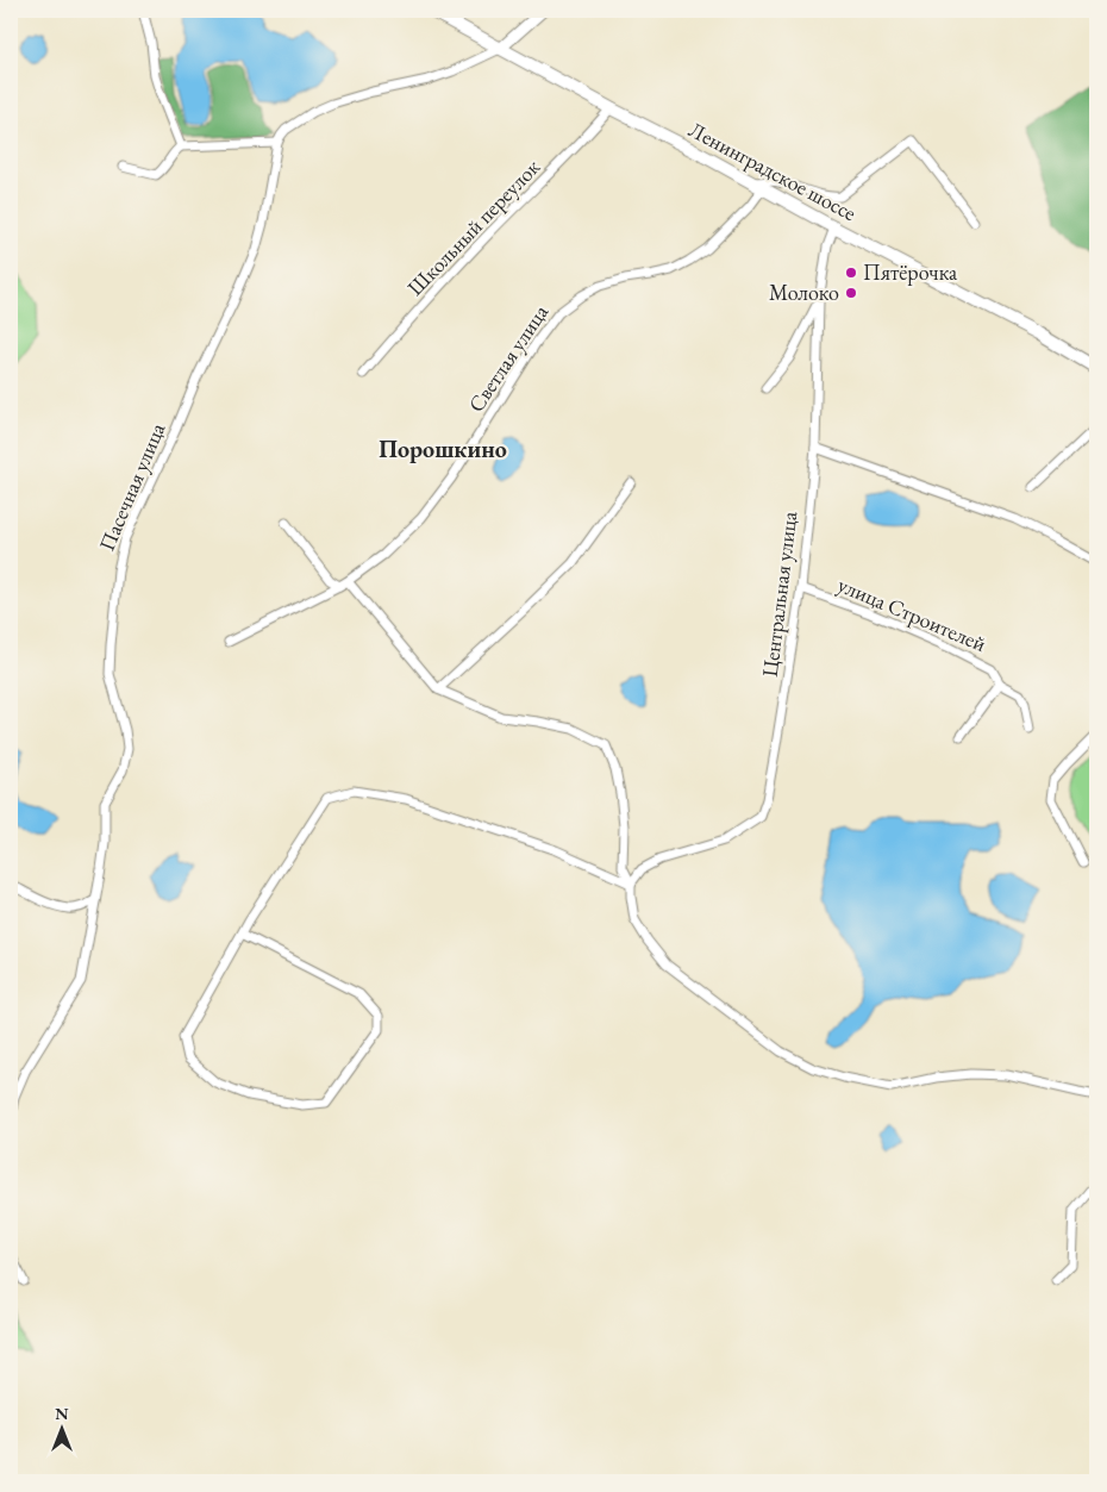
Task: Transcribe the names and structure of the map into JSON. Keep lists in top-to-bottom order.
{
  "streets": {
    "main road": ["Ленинградское шоссе"],
    "street": [
      "Школьный переулок",
      "Светлая улица",
      "Пасечная улица",
      "Центральная улица",
      "улица Строителей"
    ]
  },
  "crossings": [
    ["Ленинградское шоссе", "Школьный переулок"],
    ["Ленинградское шоссе", "Светлая улица"],
    ["Ленинградское шоссе", "Центральная улица"],
    ["Центральная улица", "улица Строителей"]
  ],
  "districts": ["Порошкино"],
  "places": ["Пятёрочка", "Молоко"],
  "north": "top"
}
